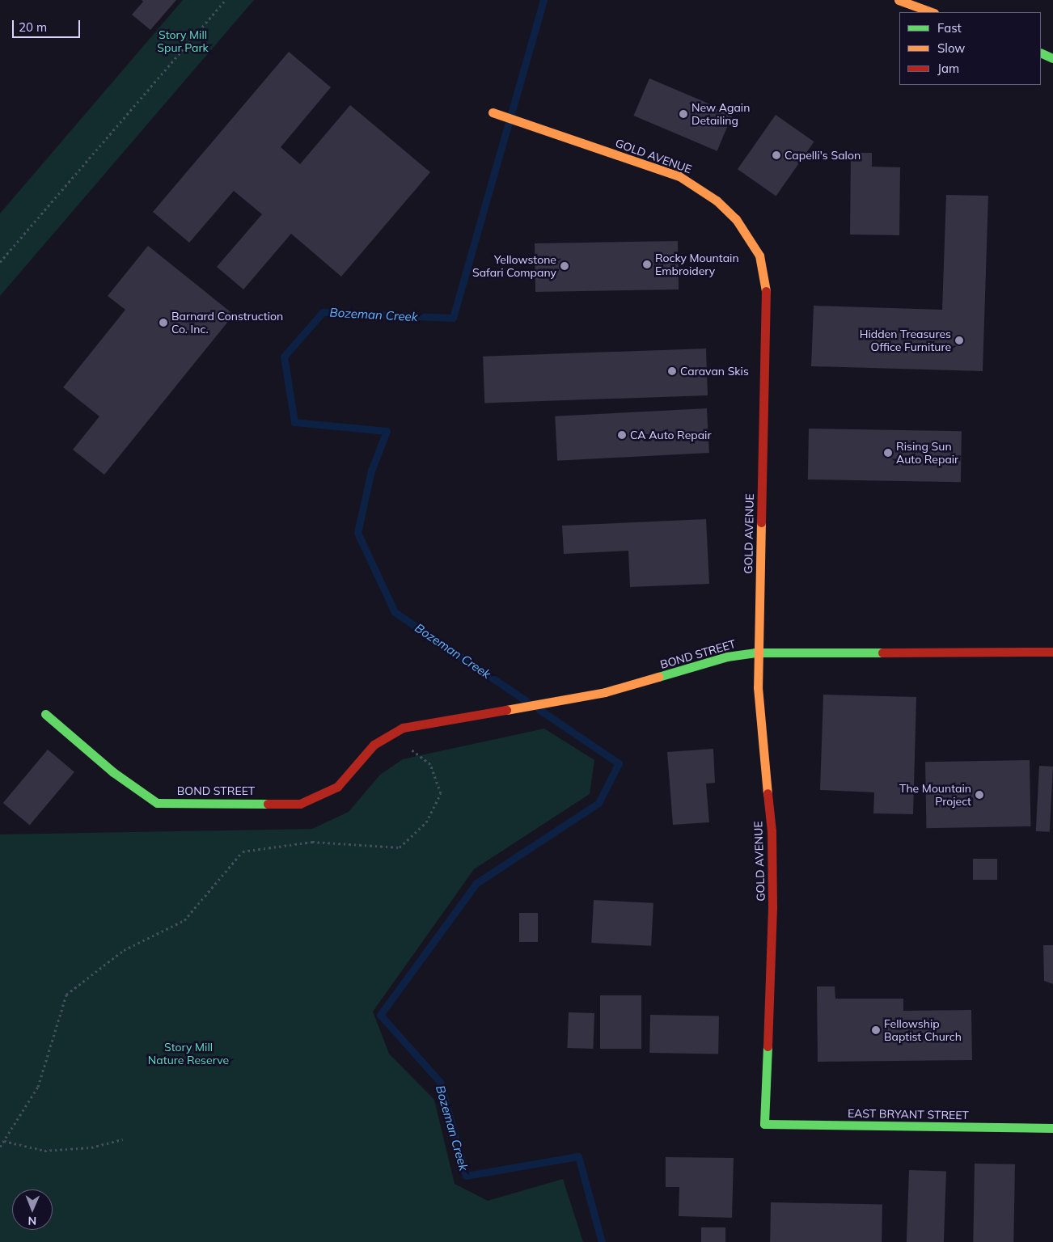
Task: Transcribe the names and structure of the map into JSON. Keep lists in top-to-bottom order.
{
  "streets": {
    "main road": ["GOLD AVENUE", "BOND STREET", "EAST BRYANT STREET"]
  },
  "crossings": [
    ["GOLD AVENUE", "BOND STREET"],
    ["GOLD AVENUE", "EAST BRYANT STREET"]
  ],
  "water": ["Bozeman Creek"],
  "parks": ["Story Mill Spur Park", "Story Mill Nature Reserve"],
  "places": [
    "New Again Detailing",
    "Capelli's Salon",
    "Rocky Mountain Embroidery",
    "Yellowstone Safari Company",
    "Barnard Construction Co. Inc.",
    "Hidden Treasures Office Furniture",
    "Caravan Skis",
    "CA Auto Repair",
    "Rising Sun Auto Repair",
    "The Mountain Project",
    "Fellowship Baptist Church"
  ],
  "legend": ["Fast", "Slow", "Jam"],
  "scale_bar": "20 m",
  "north": "bottom"
}
